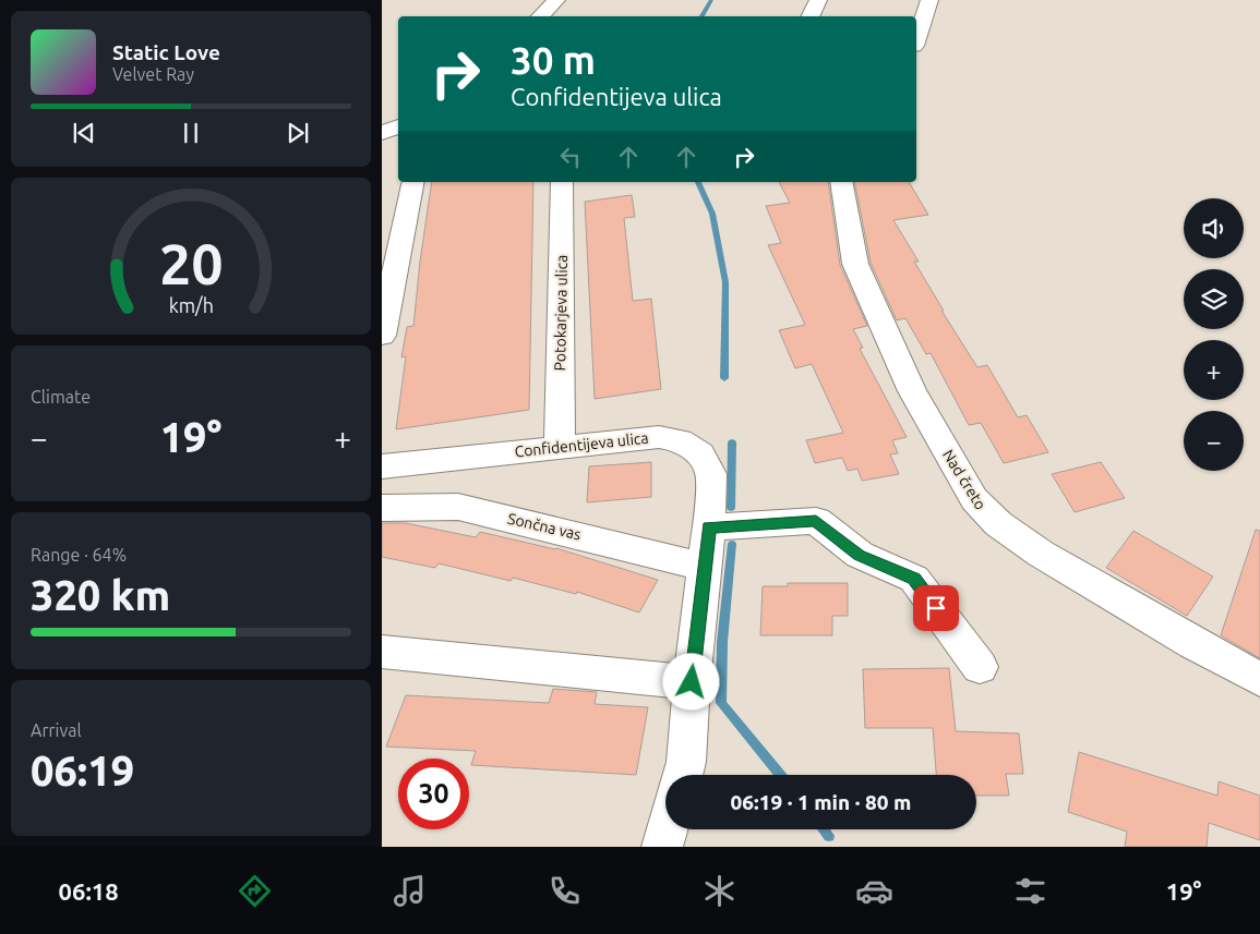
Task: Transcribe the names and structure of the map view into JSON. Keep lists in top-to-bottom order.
{
  "streets": {
    "street": [
      "Potokarjeva ulica",
      "Confidentijeva ulica",
      "Nad čreto",
      "Sončna vas"
    ]
  },
  "crossings": [
    ["Potokarjeva ulica", "Confidentijeva ulica"],
    ["Confidentijeva ulica", "Sončna vas"]
  ],
  "page": {
    "turn": ["30 m", "Confidentijeva ulica"],
    "song": ["Static Love", "Velvet Ray"],
    "map_buttons": ["+", "−"],
    "tile": [
      "Climate",
      ["Range · 64%", "320 km"],
      ["Arrival", "06:19"]
    ],
    "heat": ["−", "19°", "+"],
    "limit": "30",
    "trip": "06:19 · 1 min · 80 m",
    "tabs": ["06:18", "19°"],
    "gauge": ["20", "km/h"]
  }
}
